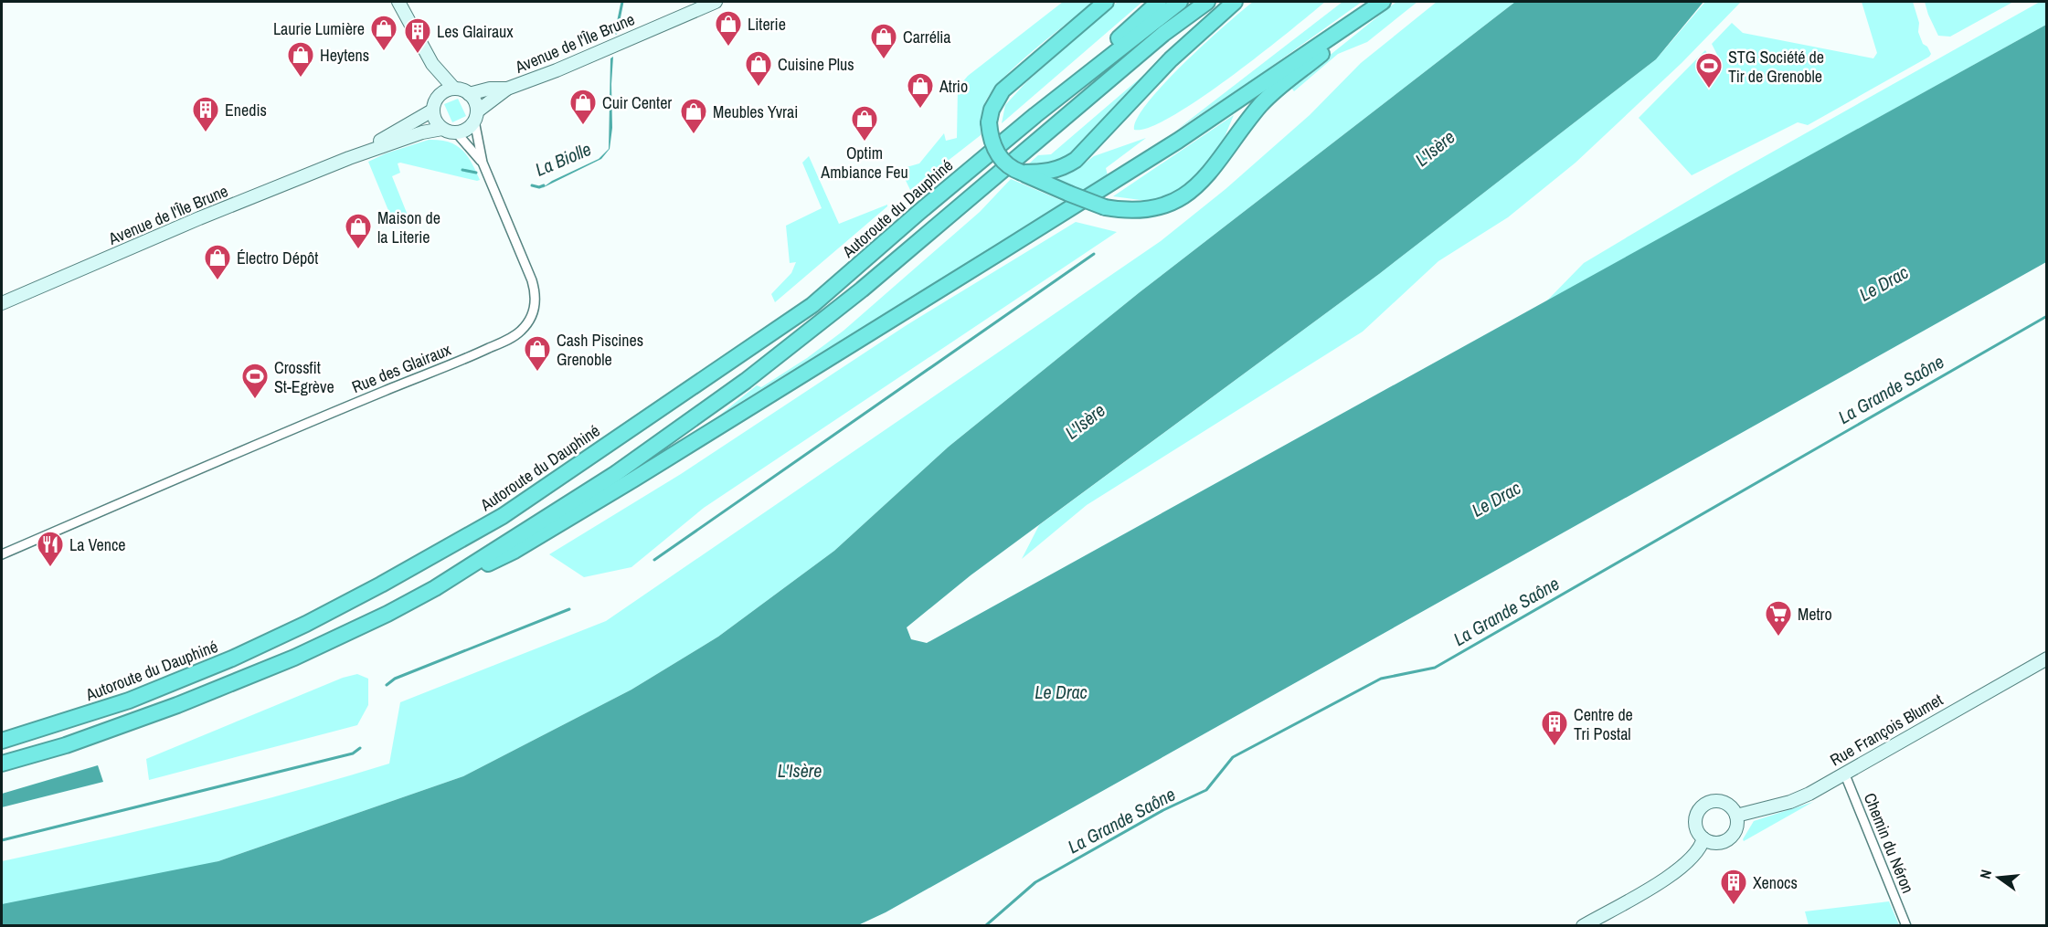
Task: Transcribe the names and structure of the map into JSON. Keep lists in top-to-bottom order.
{
  "streets": {
    "highway": ["Autoroute du Dauphiné"],
    "street": [
      "Avenue de l'Île Brune",
      "Rue des Glairaux",
      "Rue François Blumet",
      "Chemin du Néron"
    ]
  },
  "crossings": [
    ["Avenue de l'Île Brune", "Rue des Glairaux"],
    ["Rue François Blumet", "Chemin du Néron"]
  ],
  "water": [
    "L'Isère",
    "La Biolle",
    "Le Drac",
    "La Grande Saône"
  ],
  "places": {
    "shop": [
      "Literie",
      "Laurie Lumière",
      "Carrélia",
      "Heytens",
      "Cuisine Plus",
      "Atrio",
      "Cuir Center",
      "Meubles Yvrai",
      "Optim Ambiance Feu",
      "Maison de la Literie",
      "Électro Dépôt",
      "Cash Piscines Grenoble"
    ],
    "building": [
      "Les Glairaux",
      "Enedis",
      "Centre de Tri Postal",
      "Xenocs"
    ],
    "sports": ["STG Société de Tir de Grenoble", "Crossfit St-Egrève"],
    "restaurant": ["La Vence"],
    "supermarket": ["Metro"]
  },
  "north": "left"
}
